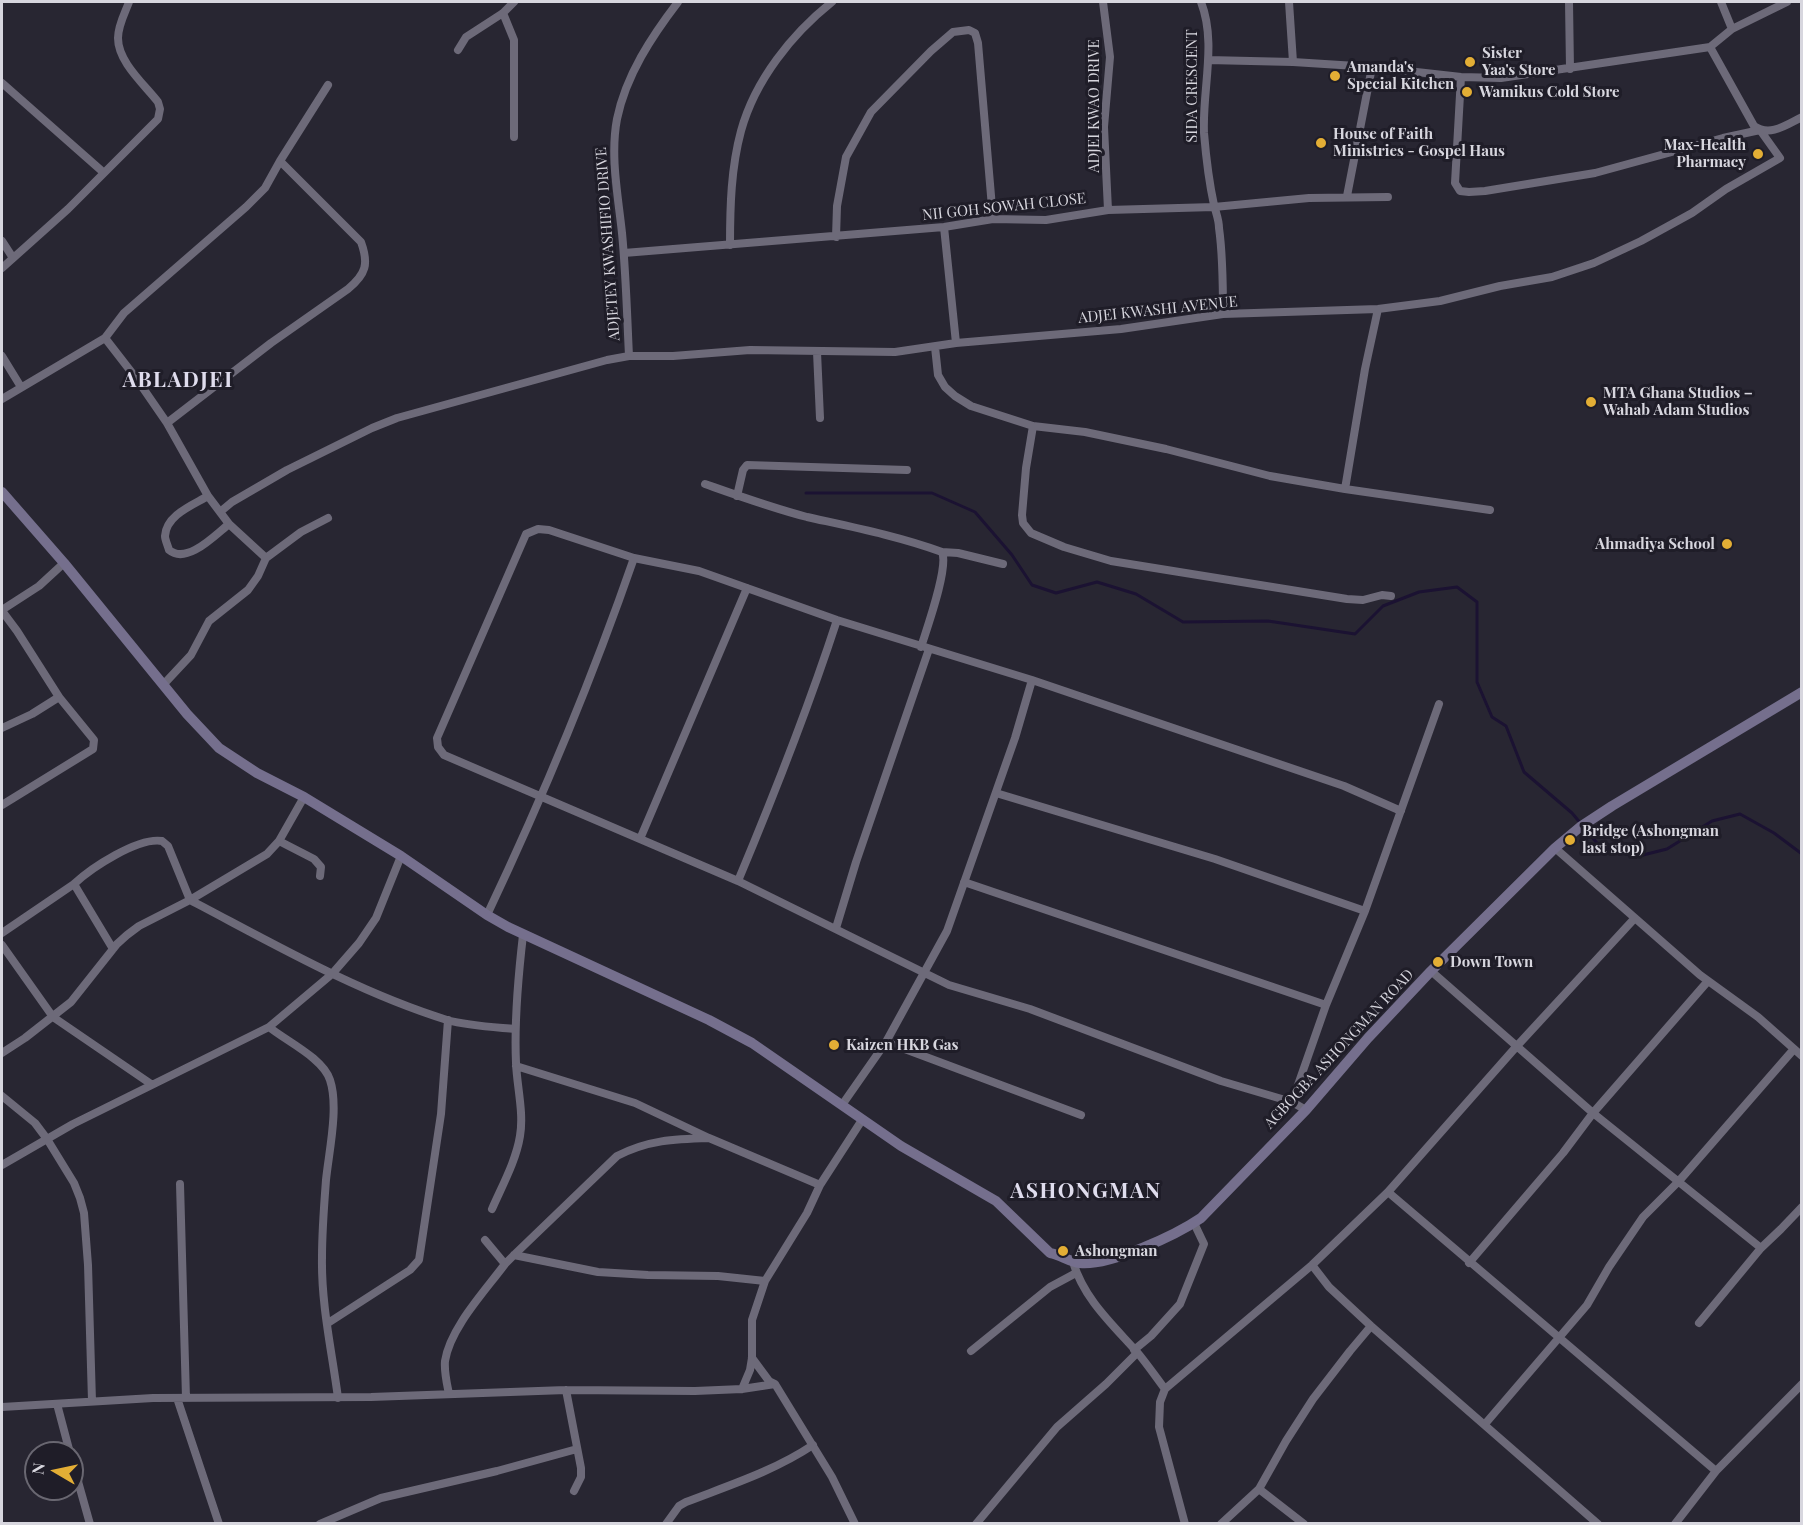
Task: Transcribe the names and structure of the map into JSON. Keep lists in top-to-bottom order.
{
  "streets": {
    "street": [
      "SIDA CRESCENT",
      "ADJEI KWAO DRIVE",
      "NII GOH SOWAH CLOSE",
      "ADJETEY KWASHIFIO DRIVE",
      "ADJEI KWASHI AVENUE",
      "AGBOGBA ASHONGMAN ROAD"
    ]
  },
  "crossings": [
    ["SIDA CRESCENT", "NII GOH SOWAH CLOSE"],
    ["SIDA CRESCENT", "ADJEI KWASHI AVENUE"],
    ["ADJEI KWAO DRIVE", "NII GOH SOWAH CLOSE"],
    ["NII GOH SOWAH CLOSE", "ADJETEY KWASHIFIO DRIVE"],
    ["ADJETEY KWASHIFIO DRIVE", "ADJEI KWASHI AVENUE"]
  ],
  "districts": ["ABLADJEI", "ASHONGMAN"],
  "places": [
    "Sister Yaa's Store",
    "Amanda's Special Kitchen",
    "Wamikus Cold Store",
    "House of Faith Ministries - Gospel Haus",
    "Max-Health Pharmacy",
    "MTA Ghana Studios – Wahab Adam Studios",
    "Ahmadiya School",
    "Bridge (Ashongman last stop)",
    "Down Town",
    "Kaizen HKB Gas",
    "Ashongman"
  ],
  "north": "left"
}
